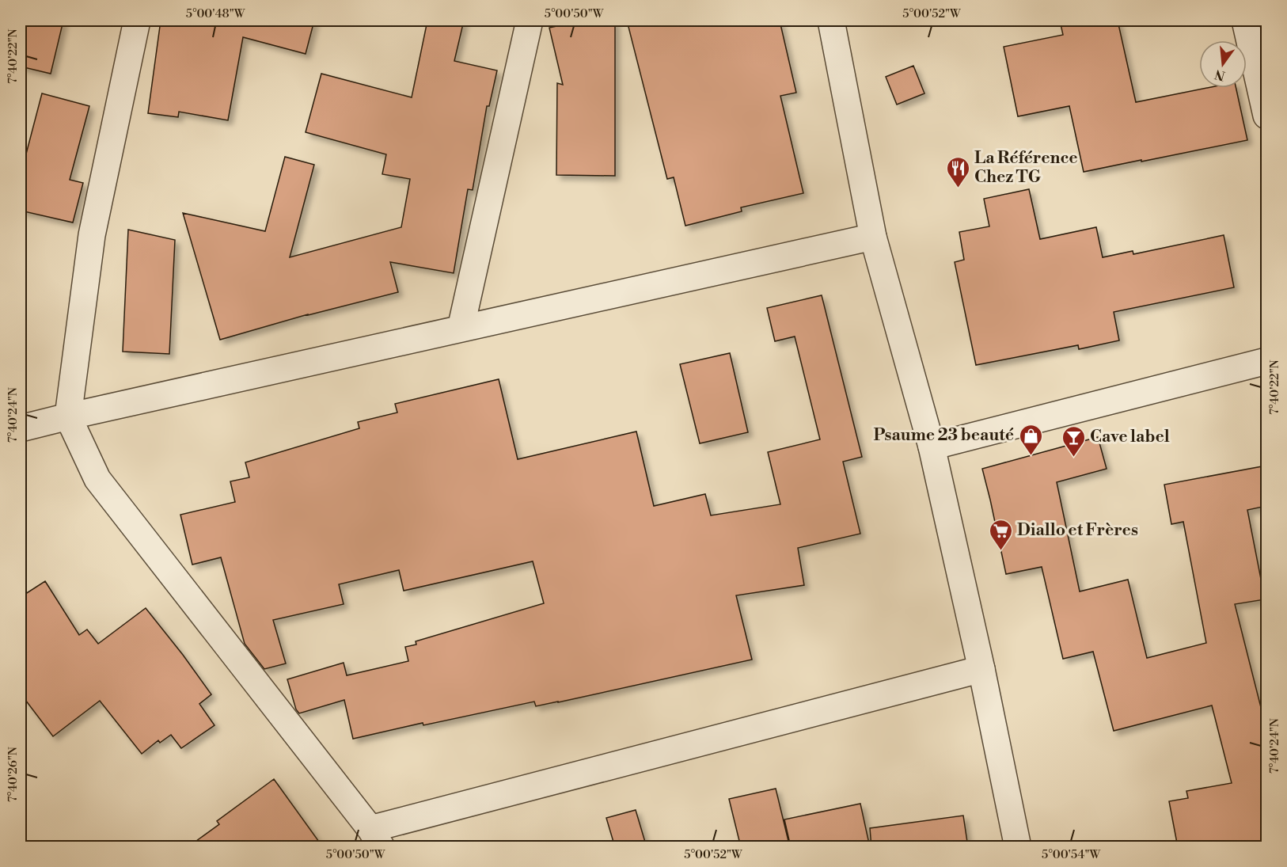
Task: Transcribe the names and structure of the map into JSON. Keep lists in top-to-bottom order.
{
  "places": {
    "restaurant": ["La Référence Chez TG"],
    "shop": ["Psaume 23 beauté"],
    "bar": ["Cave label"],
    "supermarket": ["Diallo et Frères"]
  },
  "north": "bottom",
  "coordinates": [
    "5°00'48\"W",
    "5°00'50\"W",
    "5°00'52\"W",
    "7°40'22\"N",
    "7°40'24\"N",
    "7°40'26\"N",
    "5°00'54\"W"
  ]
}
